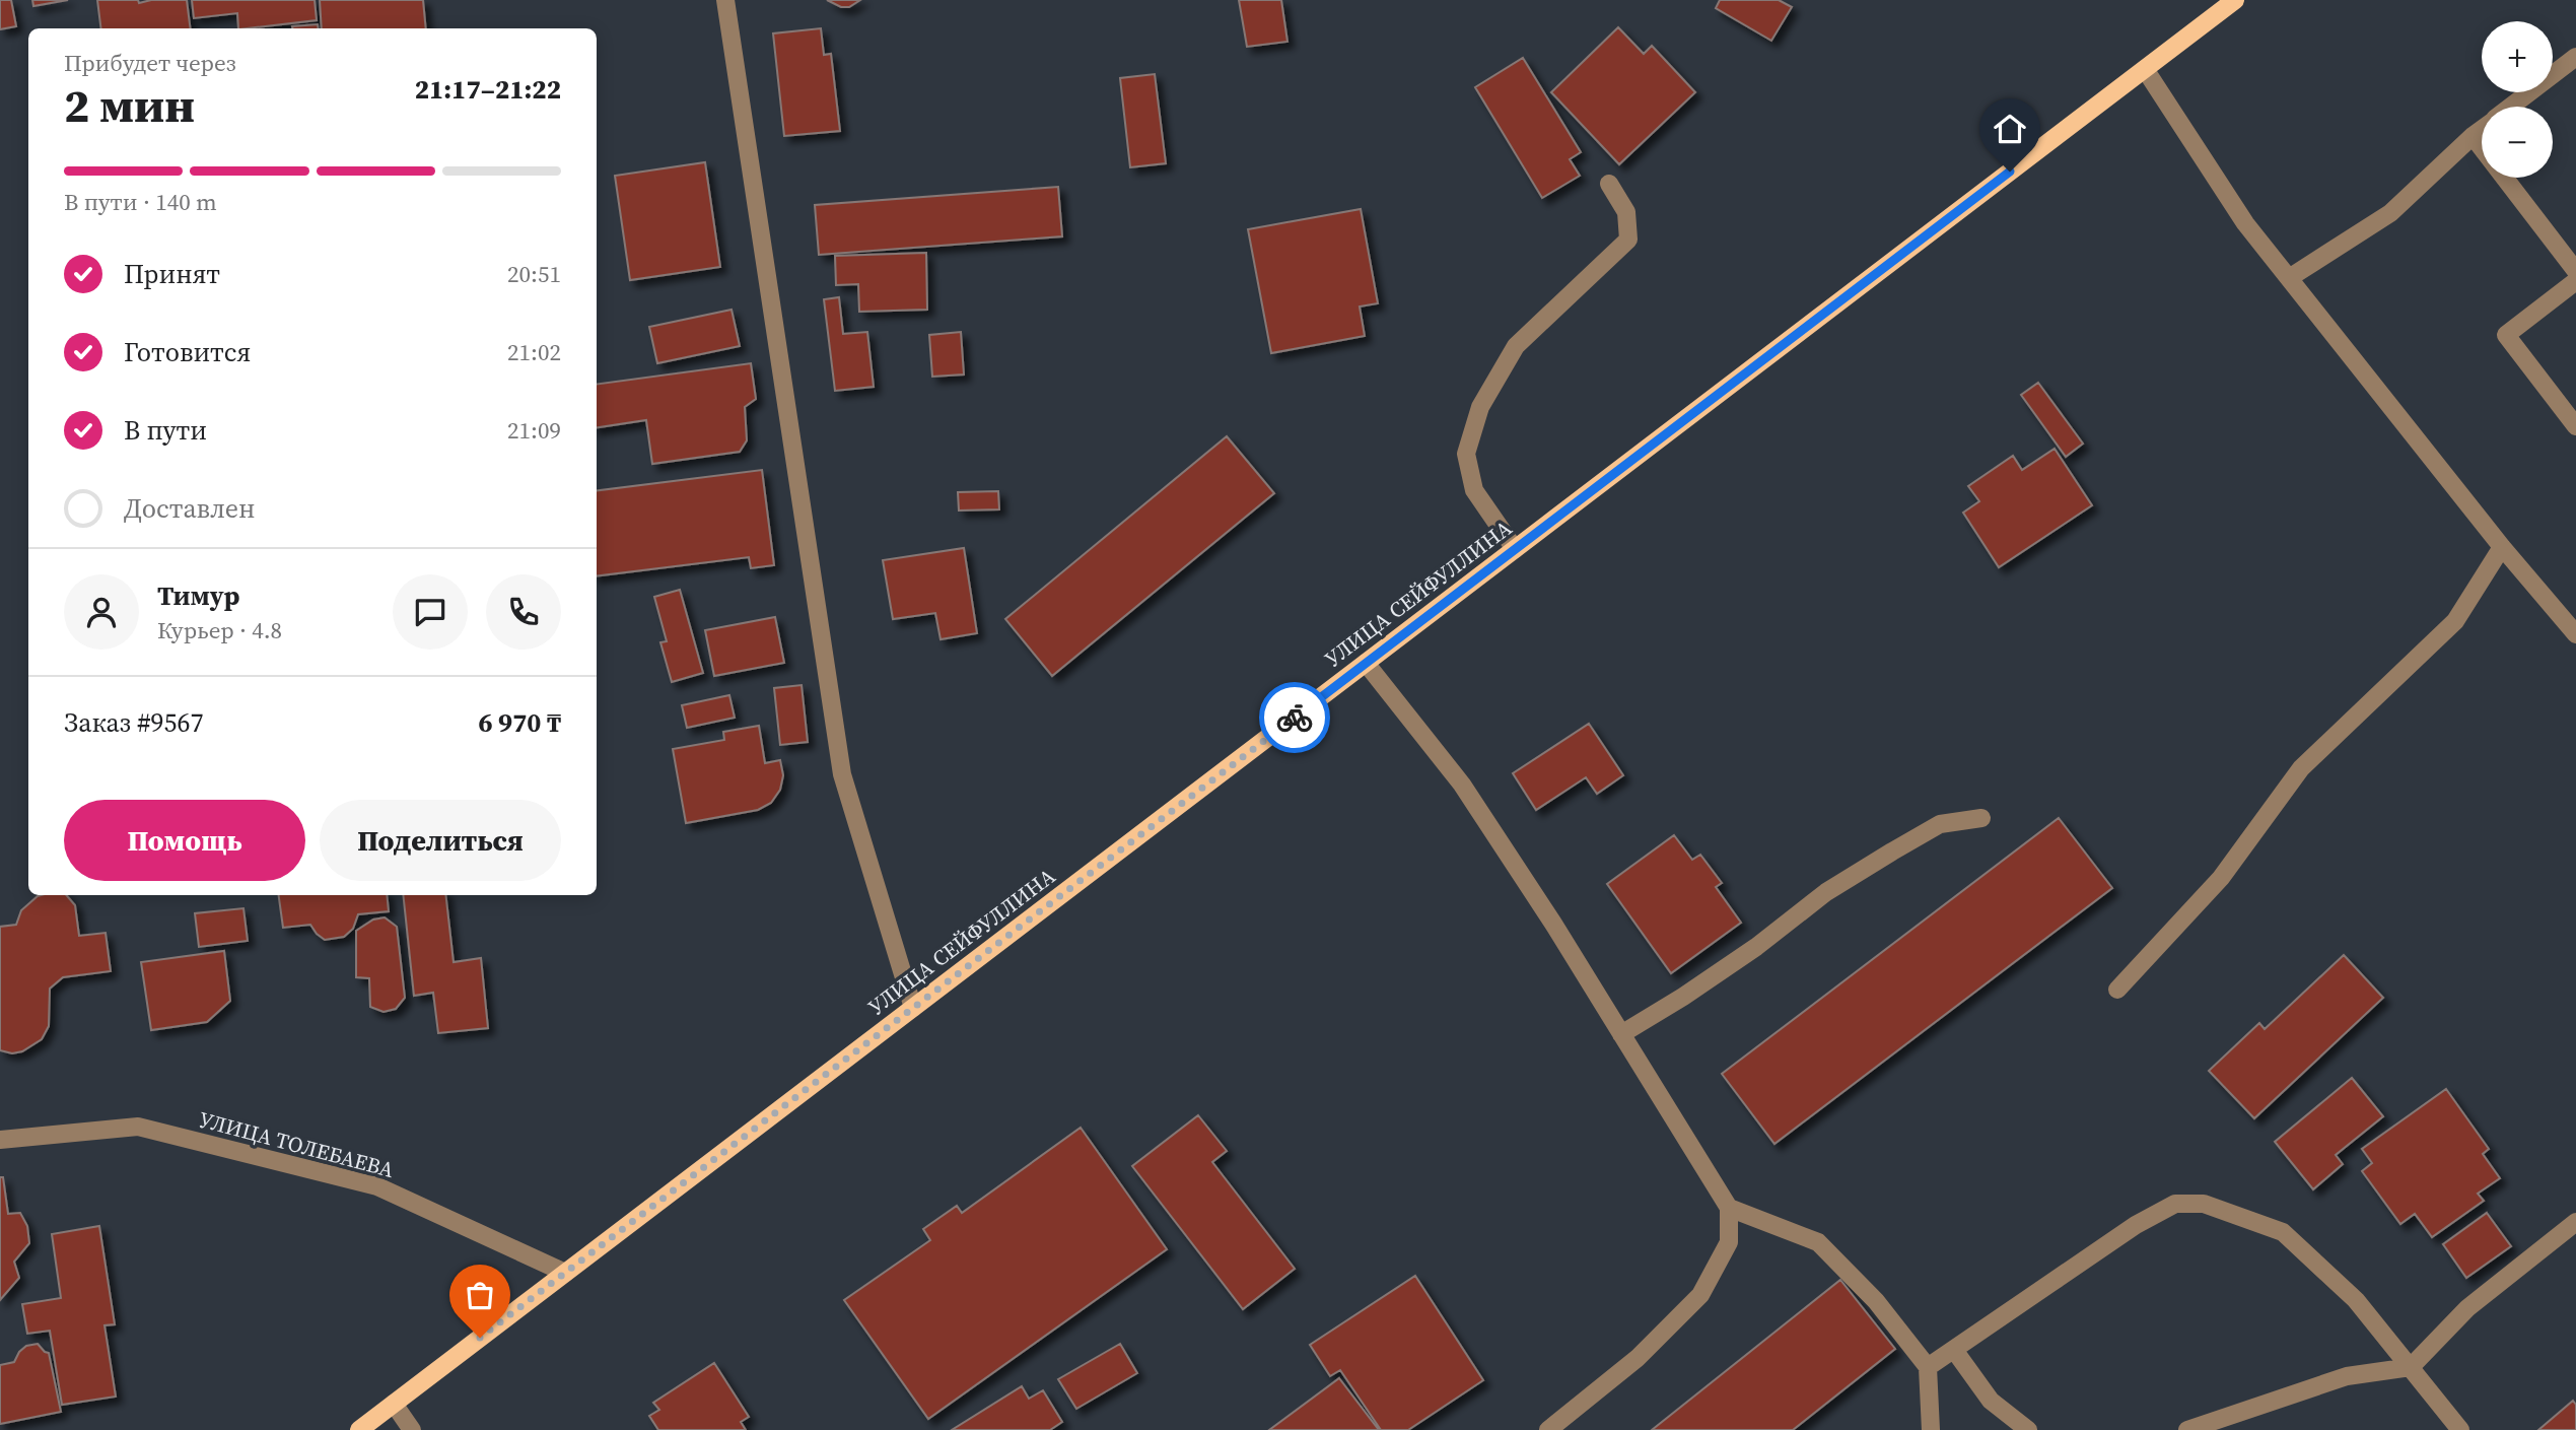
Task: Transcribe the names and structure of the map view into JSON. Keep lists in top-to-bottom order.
{
  "streets": {
    "main road": ["УЛИЦА СЕЙФУЛЛИНА"],
    "street": ["УЛИЦА ТОЛЕБАЕВА"]
  },
  "crossings": [
    ["УЛИЦА СЕЙФУЛЛИНА", "УЛИЦА ТОЛЕБАЕВА"]
  ],
  "page": {
    "map_buttons": ["+", "−"],
    "heading": ["2 мин", "Прибудет через", "21:17–21:22"],
    "panel": [
      "Тимур",
      "Курьер · 4.8",
      "Заказ #9567",
      "6 970 ₸"
    ],
    "bar": "В пути · 140 m",
    "list": [
      ["Принят", "20:51"],
      ["Готовится", "21:02"],
      ["В пути", "21:09"],
      "Доставлен"
    ],
    "buttons": ["Помощь", "Поделиться"]
  }
}
